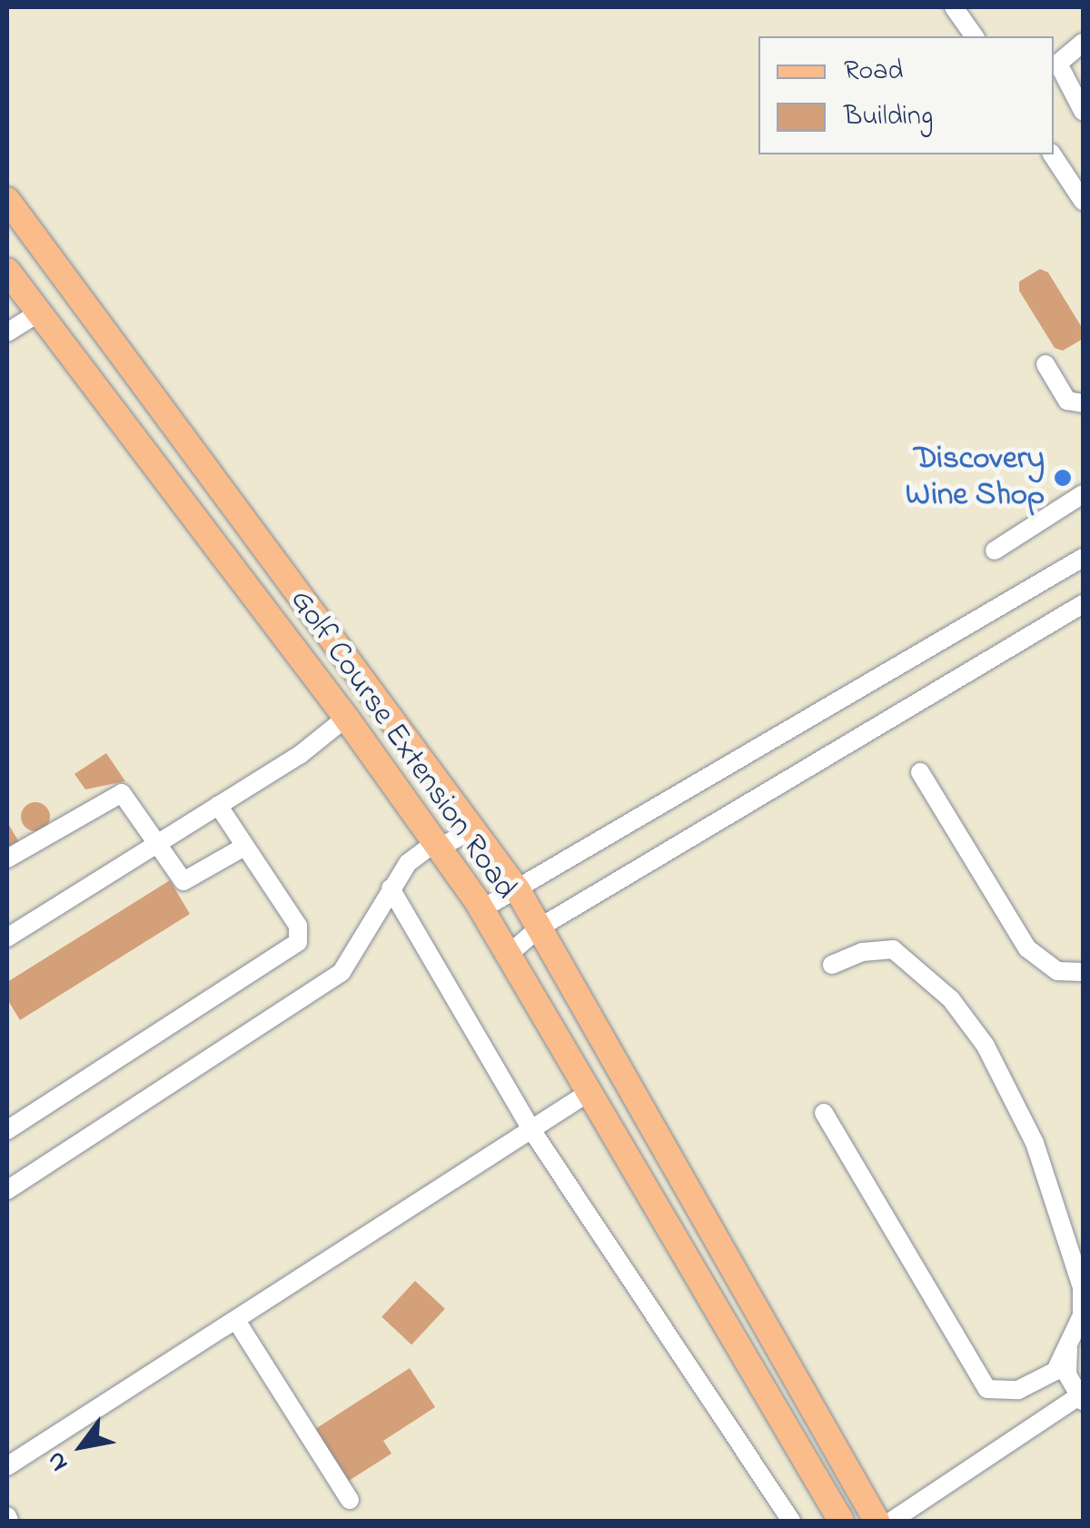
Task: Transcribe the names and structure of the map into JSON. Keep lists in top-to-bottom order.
{
  "streets": {
    "main road": ["Golf Course Extension Road"]
  },
  "places": ["Discovery Wine Shop"],
  "legend": ["Road", "Building"],
  "north": "bottom left"
}
